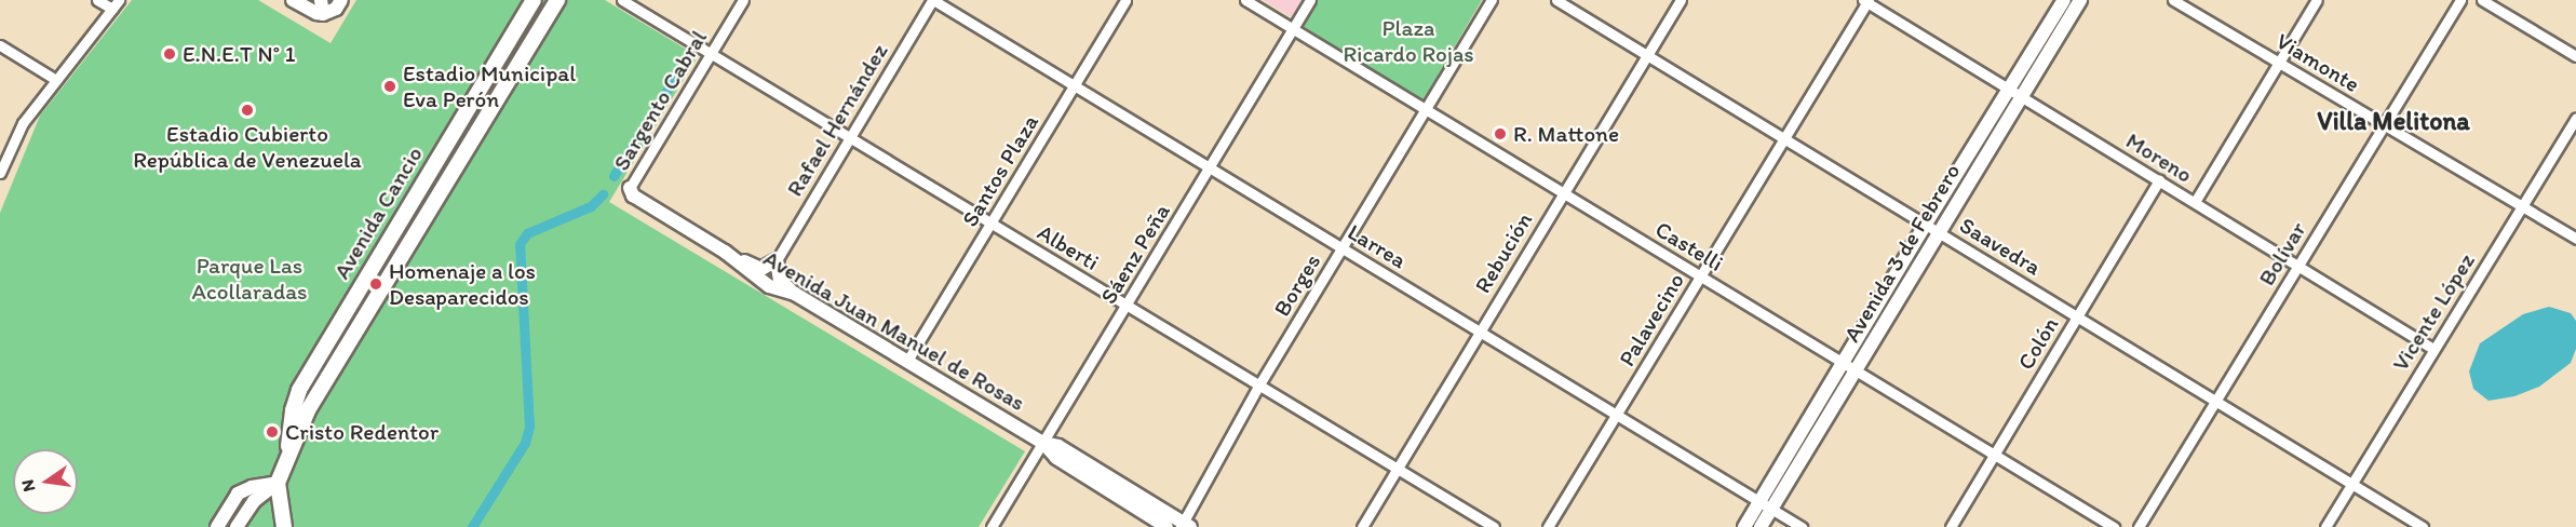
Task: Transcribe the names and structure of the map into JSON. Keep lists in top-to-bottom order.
{
  "streets": {
    "main road": ["Avenida Cancio"],
    "street": [
      "Viamonte",
      "Sargento Cabral",
      "Rafael Hernández",
      "Moreno",
      "Santos Plaza",
      "Larrea",
      "Castelli",
      "Saavedra",
      "Alberti",
      "Rebución",
      "Avenida 3 de Febrero",
      "Sáenz Peña",
      "Bolívar",
      "Borges",
      "Vicente López",
      "Palavecino",
      "Avenida Juan Manuel de Rosas",
      "Colón"
    ]
  },
  "crossings": [
    ["Viamonte", "Bolívar"],
    ["Viamonte", "Vicente López"],
    ["Sargento Cabral", "Alberti"],
    ["Sargento Cabral", "Avenida Juan Manuel de Rosas"],
    ["Rafael Hernández", "Larrea"],
    ["Rafael Hernández", "Alberti"],
    ["Moreno", "Avenida 3 de Febrero"],
    ["Moreno", "Bolívar"],
    ["Moreno", "Vicente López"],
    ["Moreno", "Palavecino"],
    ["Moreno", "Colón"],
    ["Santos Plaza", "Larrea"],
    ["Santos Plaza", "Alberti"],
    ["Santos Plaza", "Avenida Juan Manuel de Rosas"],
    ["Larrea", "Rebución"],
    ["Larrea", "Avenida 3 de Febrero"],
    ["Larrea", "Sáenz Peña"],
    ["Larrea", "Borges"],
    ["Larrea", "Palavecino"],
    ["Castelli", "Rebución"],
    ["Castelli", "Avenida 3 de Febrero"],
    ["Castelli", "Sáenz Peña"],
    ["Castelli", "Borges"],
    ["Castelli", "Palavecino"],
    ["Castelli", "Colón"],
    ["Saavedra", "Rebución"],
    ["Saavedra", "Avenida 3 de Febrero"],
    ["Saavedra", "Bolívar"],
    ["Saavedra", "Vicente López"],
    ["Saavedra", "Palavecino"],
    ["Saavedra", "Colón"],
    ["Alberti", "Rebución"],
    ["Alberti", "Sáenz Peña"],
    ["Alberti", "Borges"],
    ["Sáenz Peña", "Avenida Juan Manuel de Rosas"],
    ["Borges", "Avenida Juan Manuel de Rosas"]
  ],
  "districts": ["Villa Melitona"],
  "parks": ["Plaza Ricardo Rojas", "Parque Las Acollaradas"],
  "places": [
    "E.N.E.T N° 1",
    "Estadio Municipal Eva Perón",
    "Estadio Cubierto República de Venezuela",
    "R. Mattone",
    "Homenaje a los Desaparecidos",
    "Cristo Redentor"
  ],
  "north": "left"
}
